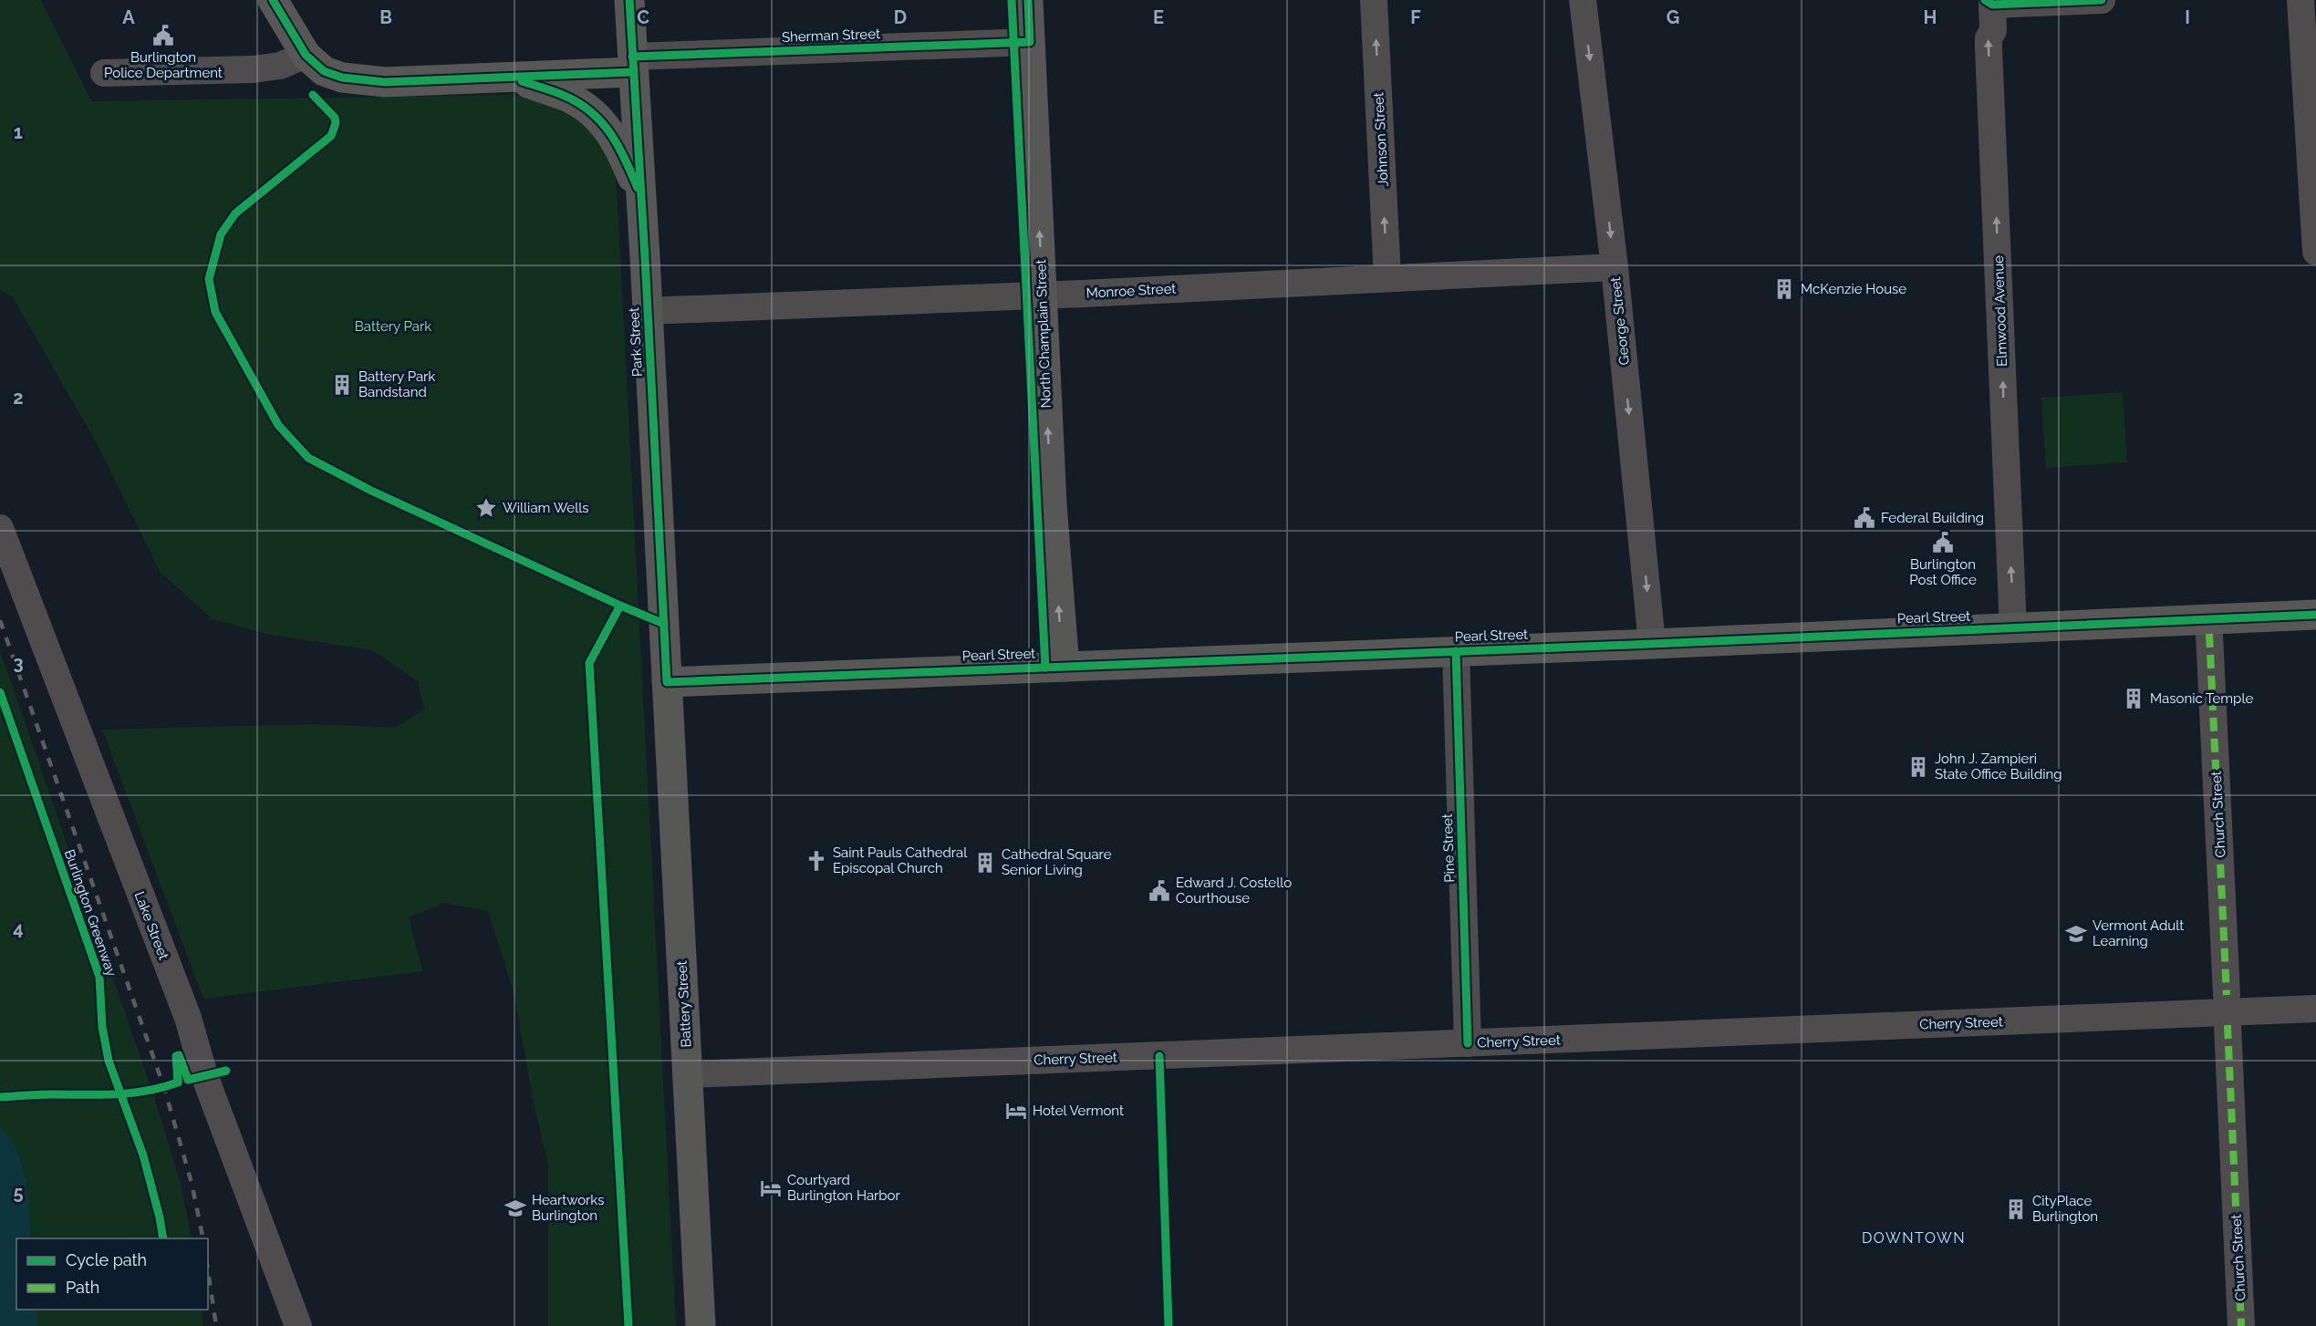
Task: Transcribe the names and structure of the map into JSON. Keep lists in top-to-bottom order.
{
  "streets": {
    "main road": [
      "Sherman Street",
      "North Champlain Street",
      "Park Street",
      "Pearl Street",
      "Battery Street"
    ],
    "street": [
      "Johnson Street",
      "Monroe Street",
      "Elmwood Avenue",
      "George Street",
      "Church Street",
      "Pine Street",
      "Lake Street",
      "Cherry Street"
    ],
    "cycle path": ["Burlington Greenway"]
  },
  "crossings": [
    ["Sherman Street", "North Champlain Street"],
    ["Sherman Street", "Park Street"],
    ["Johnson Street", "Monroe Street"],
    ["Monroe Street", "George Street"],
    ["Monroe Street", "North Champlain Street"],
    ["Monroe Street", "Park Street"],
    ["Elmwood Avenue", "Pearl Street"],
    ["George Street", "Pearl Street"],
    ["North Champlain Street", "Pearl Street"],
    ["Park Street", "Pearl Street"],
    ["Park Street", "Battery Street"],
    ["Pearl Street", "Pine Street"],
    ["Pearl Street", "Battery Street"],
    ["Pine Street", "Cherry Street"],
    ["Battery Street", "Cherry Street"]
  ],
  "one_way": [
    "Johnson Street",
    "Elmwood Avenue",
    "George Street",
    "North Champlain Street"
  ],
  "districts": ["DOWNTOWN"],
  "parks": ["Battery Park"],
  "places": {
    "public building": [
      "Burlington Police Department",
      "Federal Building",
      "Burlington Post Office",
      "Edward J. Costello Courthouse"
    ],
    "building": [
      "McKenzie House",
      "Battery Park Bandstand",
      "Masonic Temple",
      "John J. Zampieri State Office Building",
      "Cathedral Square Senior Living",
      "CityPlace Burlington"
    ],
    "place": ["William Wells"],
    "church": ["Saint Pauls Cathedral Episcopal Church"],
    "school or university": ["Vermont Adult Learning", "Heartworks Burlington"],
    "hotel": ["Hotel Vermont", "Courtyard Burlington Harbor"]
  },
  "legend": ["Cycle path", "Path"],
  "grid": {
    "columns": [
      "A",
      "B",
      "C",
      "D",
      "E",
      "F",
      "G",
      "H",
      "I"
    ],
    "rows": [
      "1",
      "2",
      "3",
      "4",
      "5"
    ]
  }
}
